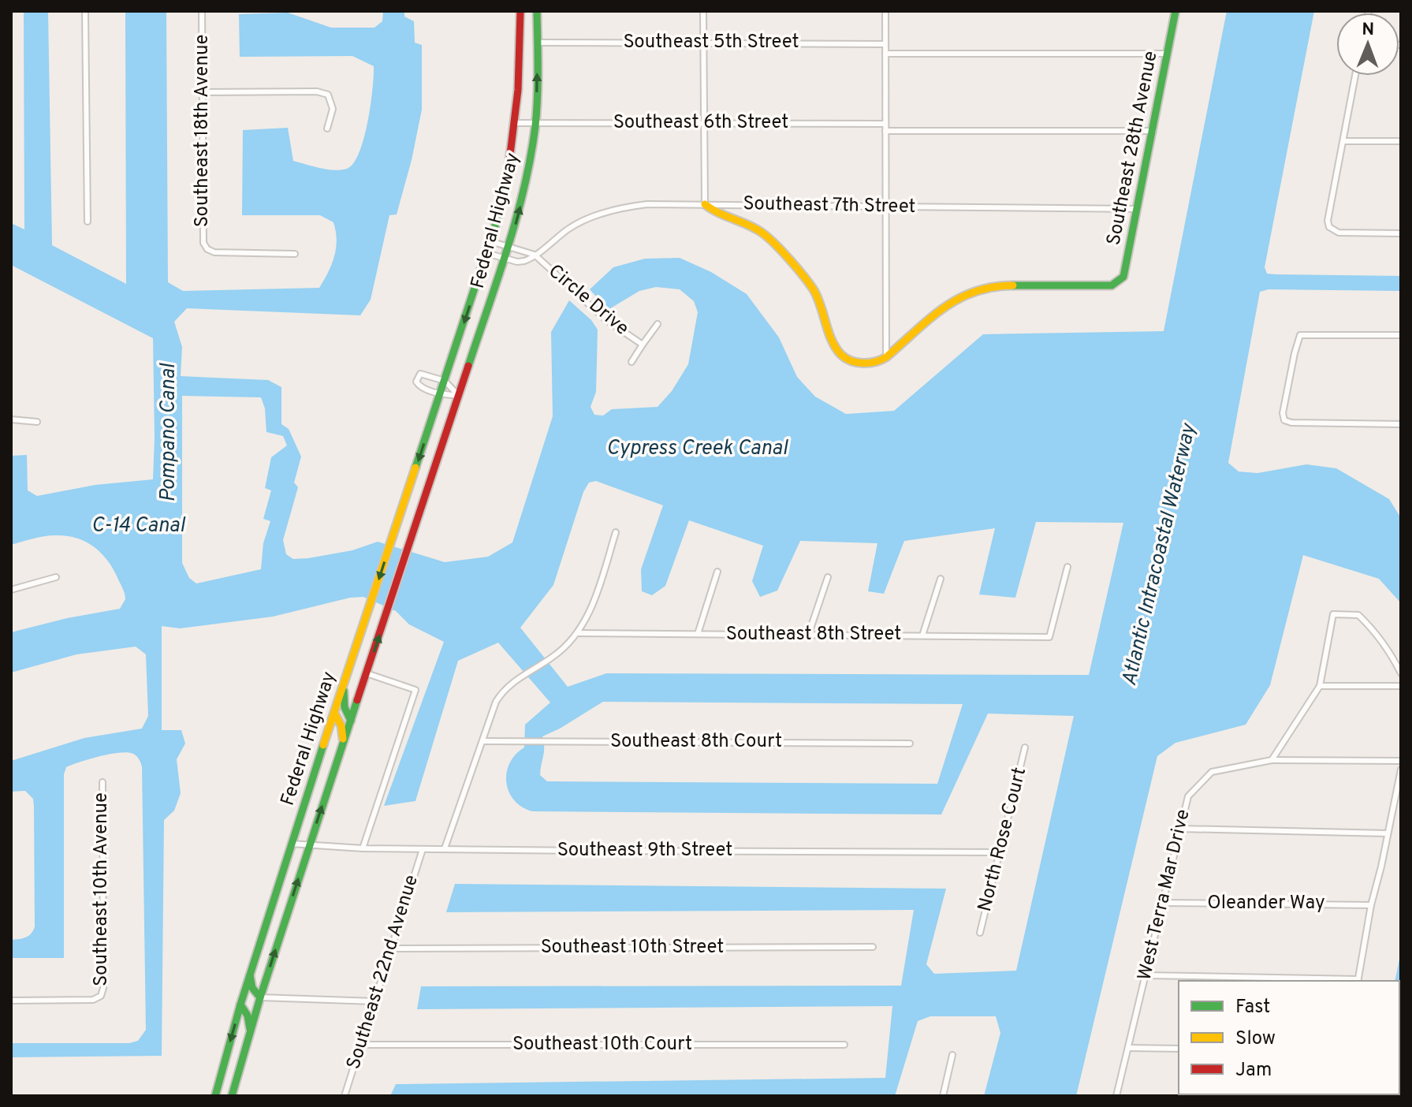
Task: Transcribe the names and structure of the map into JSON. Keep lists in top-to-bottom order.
{
  "streets": {
    "main road": ["Southeast 28th Avenue", "Federal Highway"],
    "street": [
      "Southeast 5th Street",
      "Southeast 6th Street",
      "Southeast 18th Avenue",
      "Southeast 7th Street",
      "Circle Drive",
      "Southeast 8th Street",
      "Southeast 8th Court",
      "North Rose Court",
      "Southeast 9th Street",
      "Southeast 10th Avenue",
      "West Terra Mar Drive",
      "Oleander Way",
      "Southeast 10th Street",
      "Southeast 22nd Avenue",
      "Southeast 10th Court"
    ]
  },
  "crossings": [
    ["Southeast 5th Street", "Federal Highway"],
    ["Southeast 6th Street", "Federal Highway"],
    ["Southeast 28th Avenue", "Southeast 7th Street"],
    ["Southeast 7th Street", "Circle Drive"],
    ["Federal Highway", "Southeast 9th Street"],
    ["North Rose Court", "Southeast 9th Street"],
    ["Southeast 9th Street", "Southeast 22nd Avenue"],
    ["West Terra Mar Drive", "Oleander Way"],
    ["Southeast 10th Street", "Southeast 22nd Avenue"],
    ["Southeast 22nd Avenue", "Southeast 10th Court"]
  ],
  "water": [
    "Pompano Canal",
    "Cypress Creek Canal",
    "C-14 Canal",
    "Atlantic Intracoastal Waterway"
  ],
  "legend": ["Fast", "Slow", "Jam"],
  "north": "top"
}
